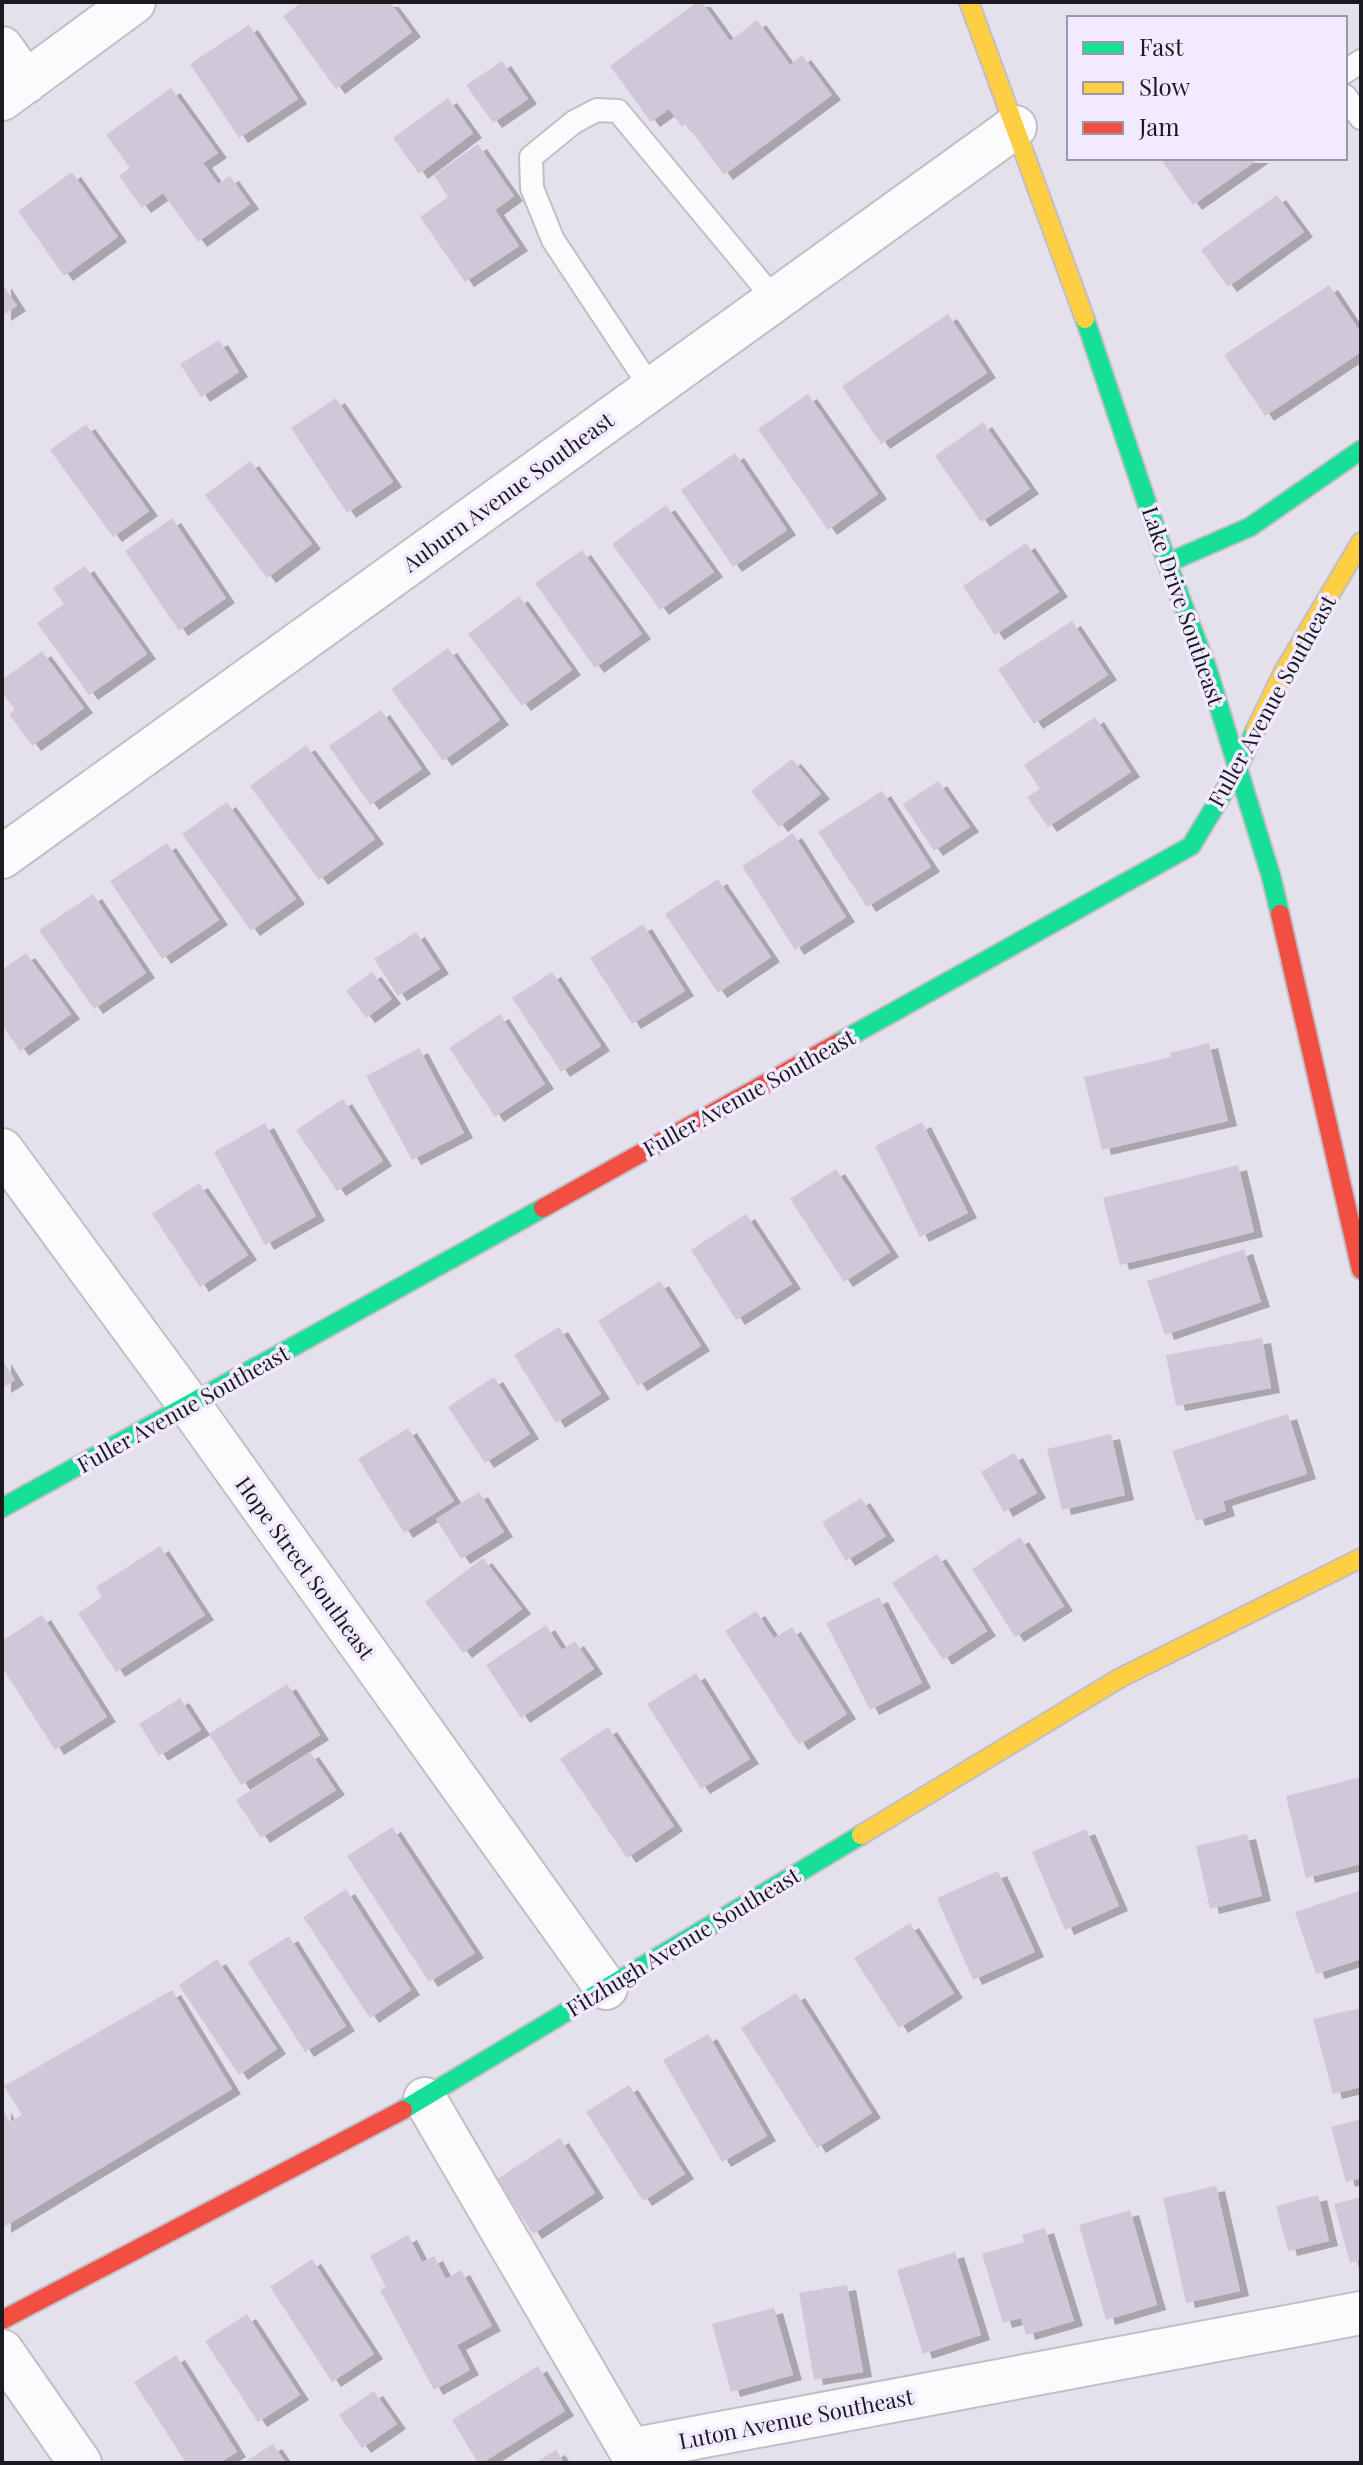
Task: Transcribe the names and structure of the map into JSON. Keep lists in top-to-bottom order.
{
  "streets": {
    "main road": ["Lake Drive Southeast", "Fuller Avenue Southeast", "Fitzhugh Avenue Southeast"],
    "street": ["Auburn Avenue Southeast", "Hope Street Southeast", "Luton Avenue Southeast"]
  },
  "crossings": [
    ["Auburn Avenue Southeast", "Lake Drive Southeast"],
    ["Lake Drive Southeast", "Fuller Avenue Southeast"],
    ["Fuller Avenue Southeast", "Hope Street Southeast"],
    ["Hope Street Southeast", "Fitzhugh Avenue Southeast"],
    ["Fitzhugh Avenue Southeast", "Luton Avenue Southeast"]
  ],
  "legend": ["Fast", "Slow", "Jam"]
}
